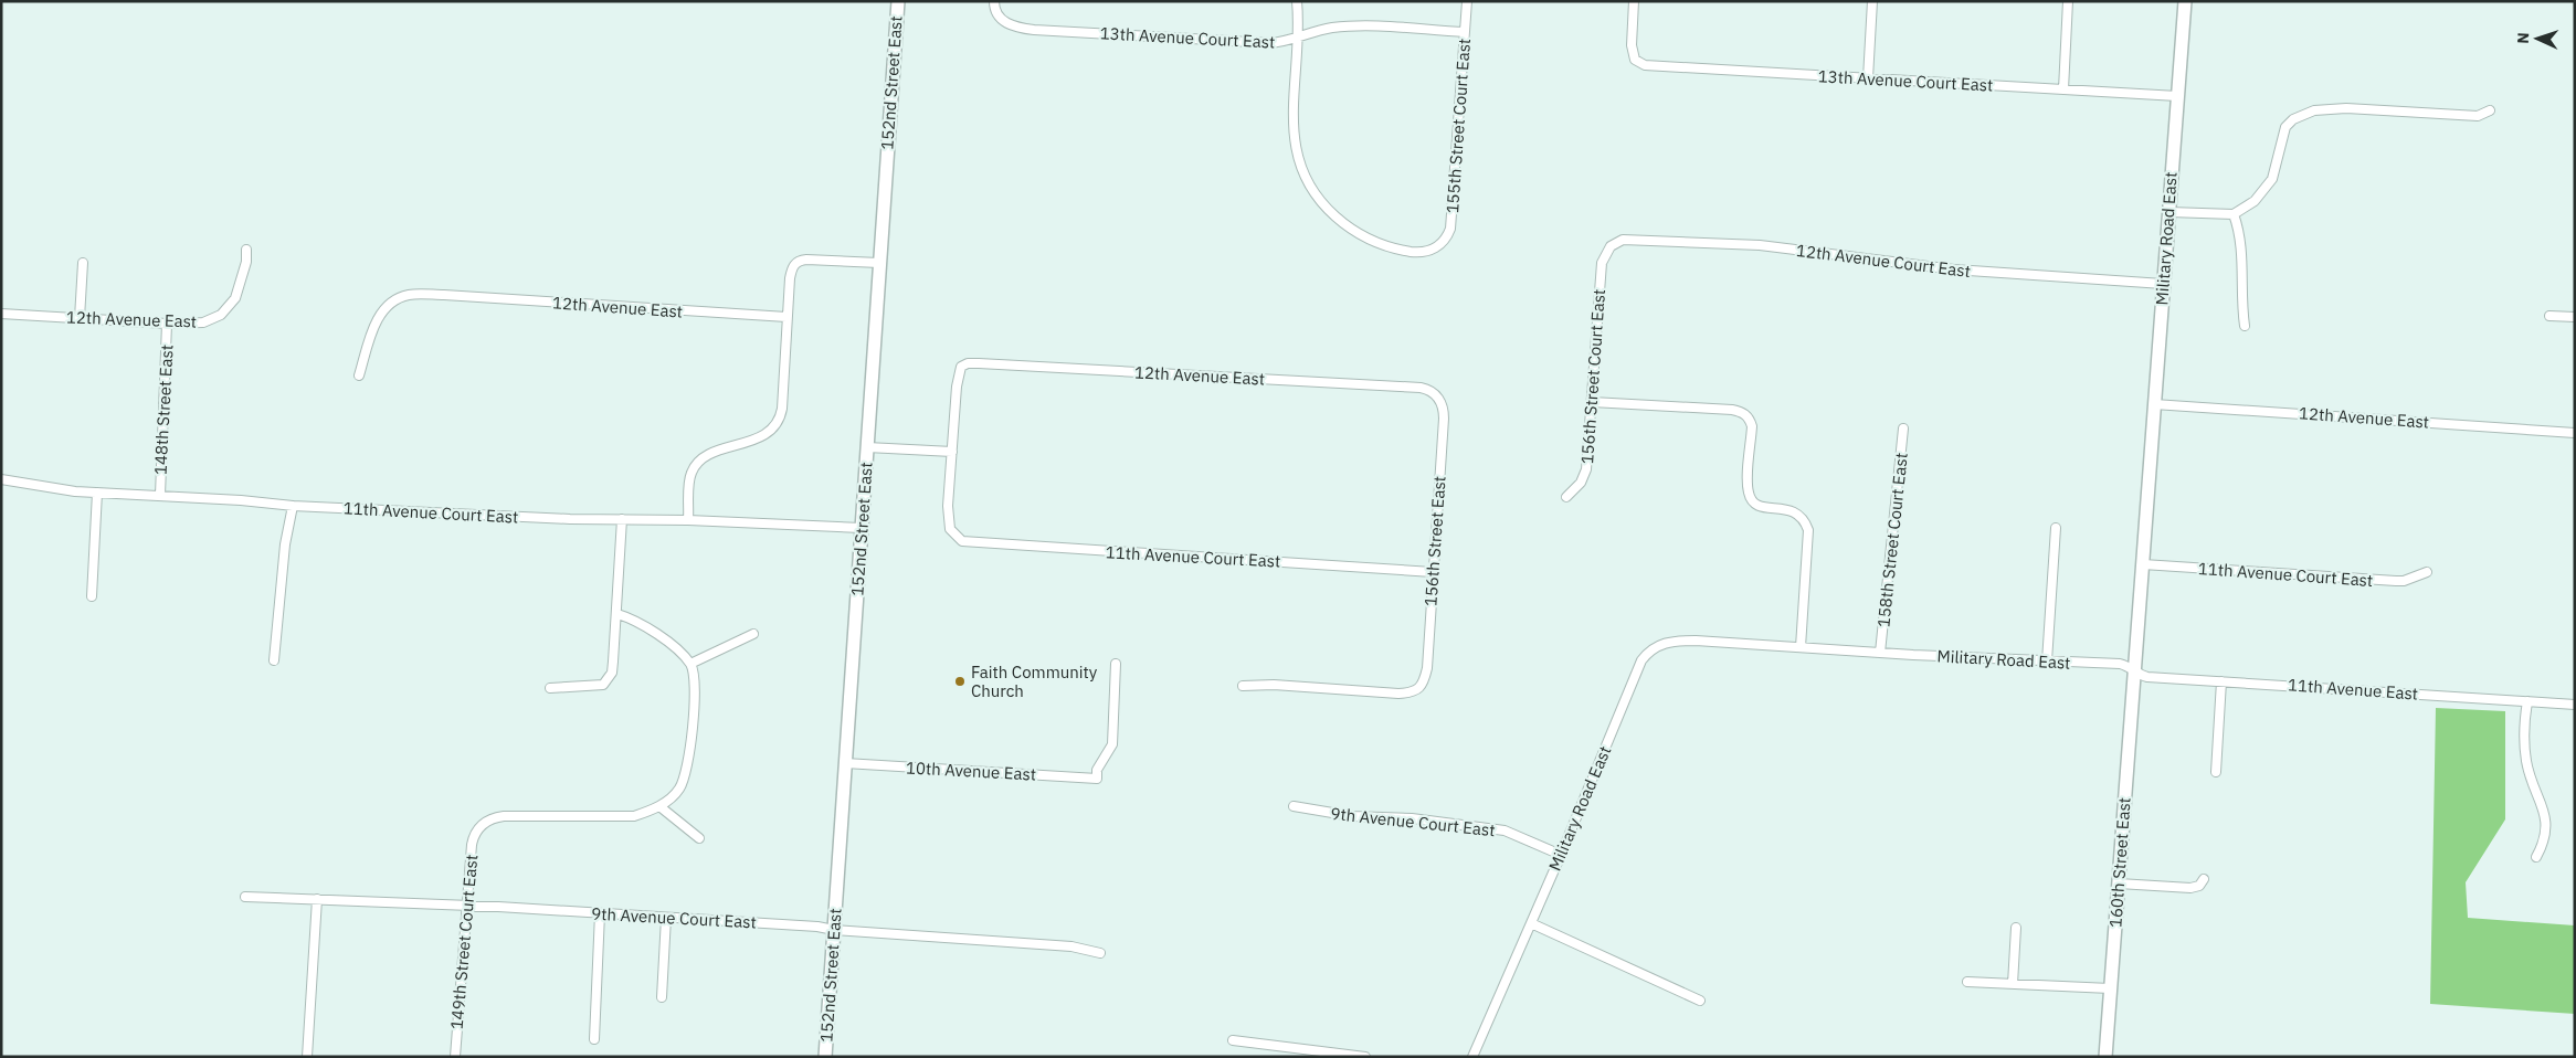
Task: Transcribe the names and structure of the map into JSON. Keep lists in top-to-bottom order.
{
  "streets": {
    "street": [
      "13th Avenue Court East",
      "152nd Street East",
      "155th Street Court East",
      "Military Road East",
      "12th Avenue Court East",
      "12th Avenue East",
      "156th Street Court East",
      "148th Street East",
      "11th Avenue Court East",
      "158th Street Court East",
      "156th Street East",
      "11th Avenue East",
      "10th Avenue East",
      "9th Avenue Court East",
      "160th Street East",
      "149th Street Court East"
    ]
  },
  "crossings": [
    ["13th Avenue Court East", "155th Street Court East"],
    ["13th Avenue Court East", "Military Road East"],
    ["152nd Street East", "11th Avenue Court East"],
    ["152nd Street East", "10th Avenue East"],
    ["152nd Street East", "9th Avenue Court East"],
    ["Military Road East", "12th Avenue Court East"],
    ["Military Road East", "12th Avenue East"],
    ["Military Road East", "11th Avenue Court East"],
    ["Military Road East", "158th Street Court East"],
    ["Military Road East", "11th Avenue East"],
    ["Military Road East", "9th Avenue Court East"],
    ["Military Road East", "160th Street East"],
    ["12th Avenue Court East", "156th Street Court East"],
    ["12th Avenue East", "148th Street East"],
    ["12th Avenue East", "11th Avenue Court East"],
    ["12th Avenue East", "156th Street East"],
    ["148th Street East", "11th Avenue Court East"],
    ["11th Avenue Court East", "156th Street East"],
    ["11th Avenue East", "160th Street East"],
    ["9th Avenue Court East", "149th Street Court East"]
  ],
  "places": ["Faith Community Church"],
  "north": "left"
}
